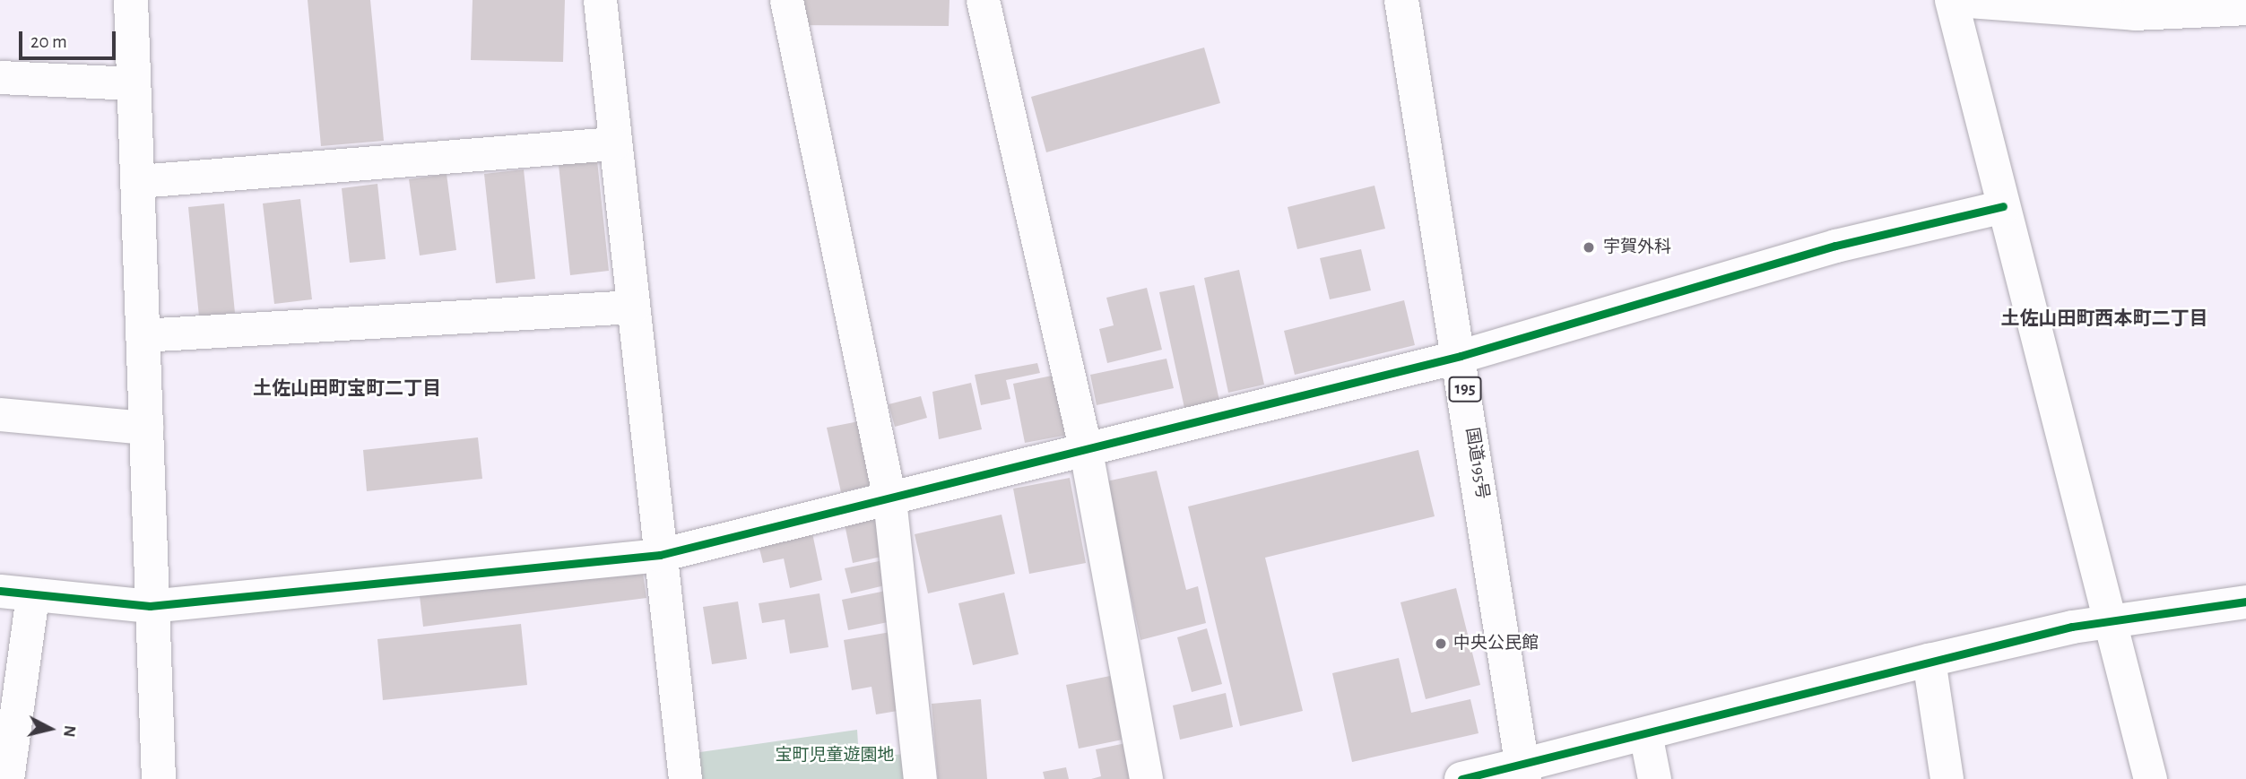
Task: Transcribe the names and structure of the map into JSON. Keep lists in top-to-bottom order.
{
  "streets": {
    "main road": ["195", "国道195号"]
  },
  "districts": ["土佐山田町西本町二丁目", "土佐山田町宝町二丁目"],
  "parks": ["宝町児童遊園地"],
  "places": ["宇賀外科", "中央公民館"],
  "scale_bar": "20 m",
  "north": "right"
}
